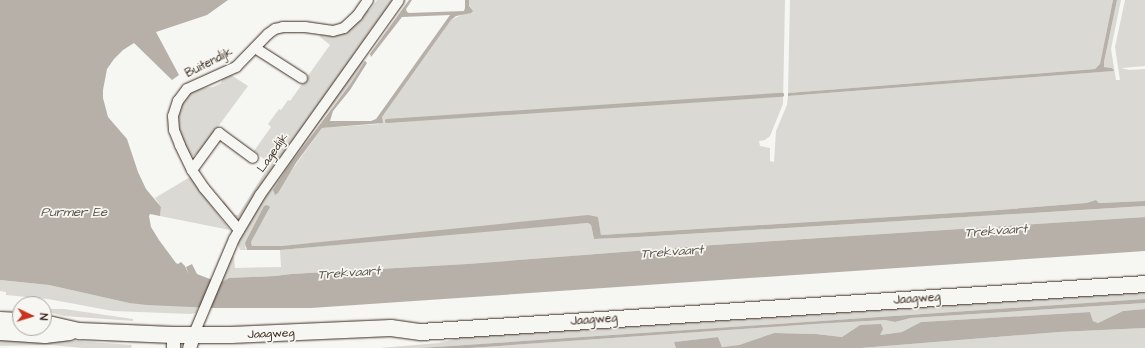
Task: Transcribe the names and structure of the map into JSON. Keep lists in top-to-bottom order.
{
  "streets": {
    "main road": ["Jaagweg"],
    "street": ["Buitendijk", "Lagedijk"]
  },
  "crossings": [
    ["Buitendijk", "Lagedijk"],
    ["Lagedijk", "Jaagweg"]
  ],
  "water": ["Purmer Ee", "Trekvaart"],
  "north": "right"
}
